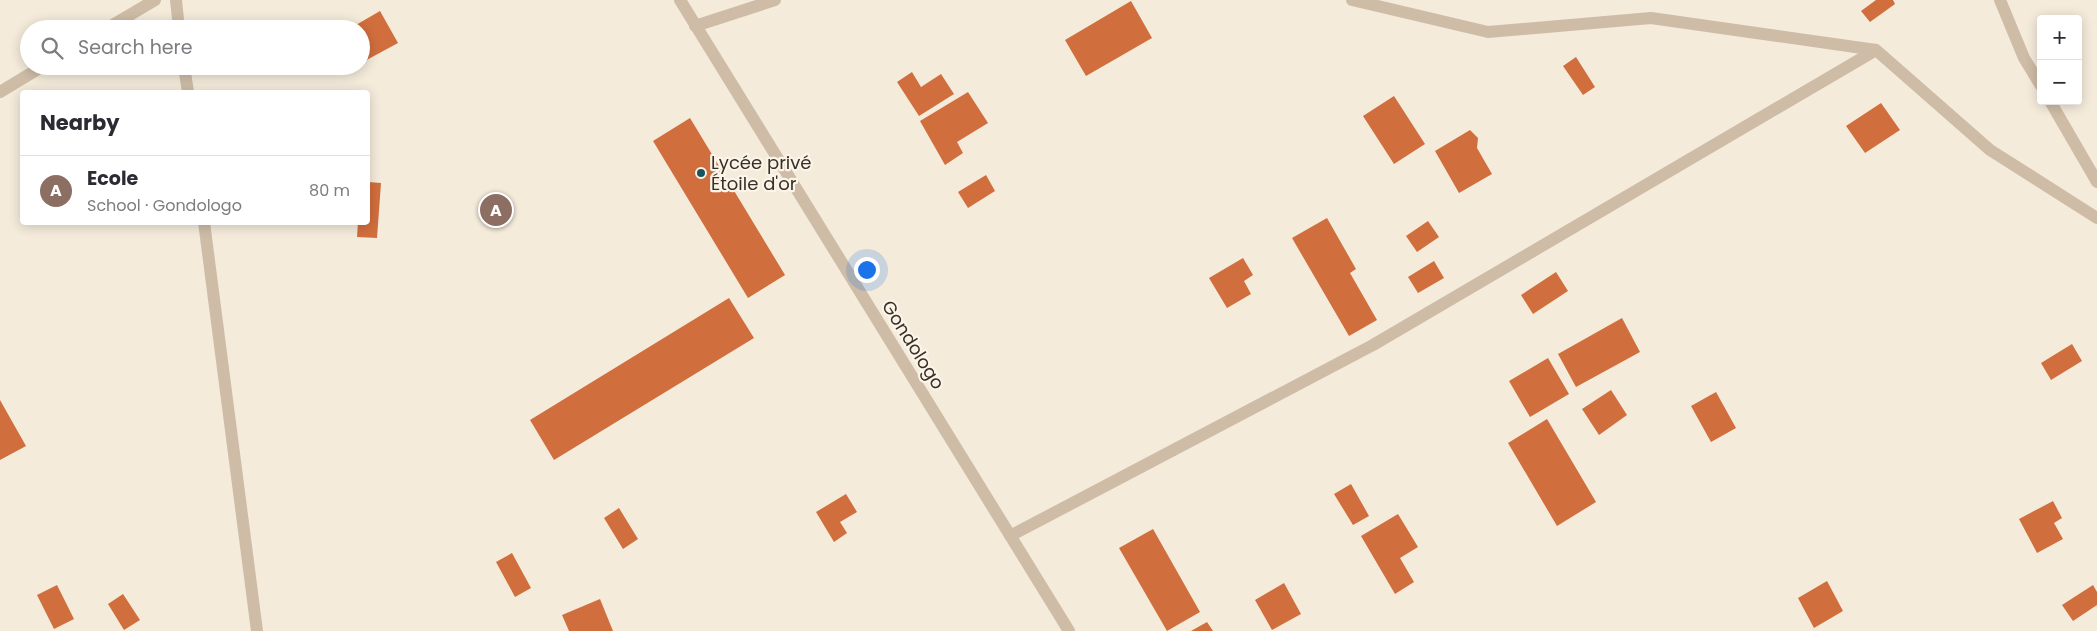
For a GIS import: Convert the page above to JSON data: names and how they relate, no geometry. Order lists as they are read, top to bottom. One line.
{"streets":{"street":["Gondologo"]},"places":["Lycée privé Étoile d'or"],"page":{"map_buttons":["+","−"],"search":"Search here","heading":"Nearby","list":[{"mark":"A","name":"Ecole","note":"School · Gondologo","value":"80 m"}],"pins":"A"}}
